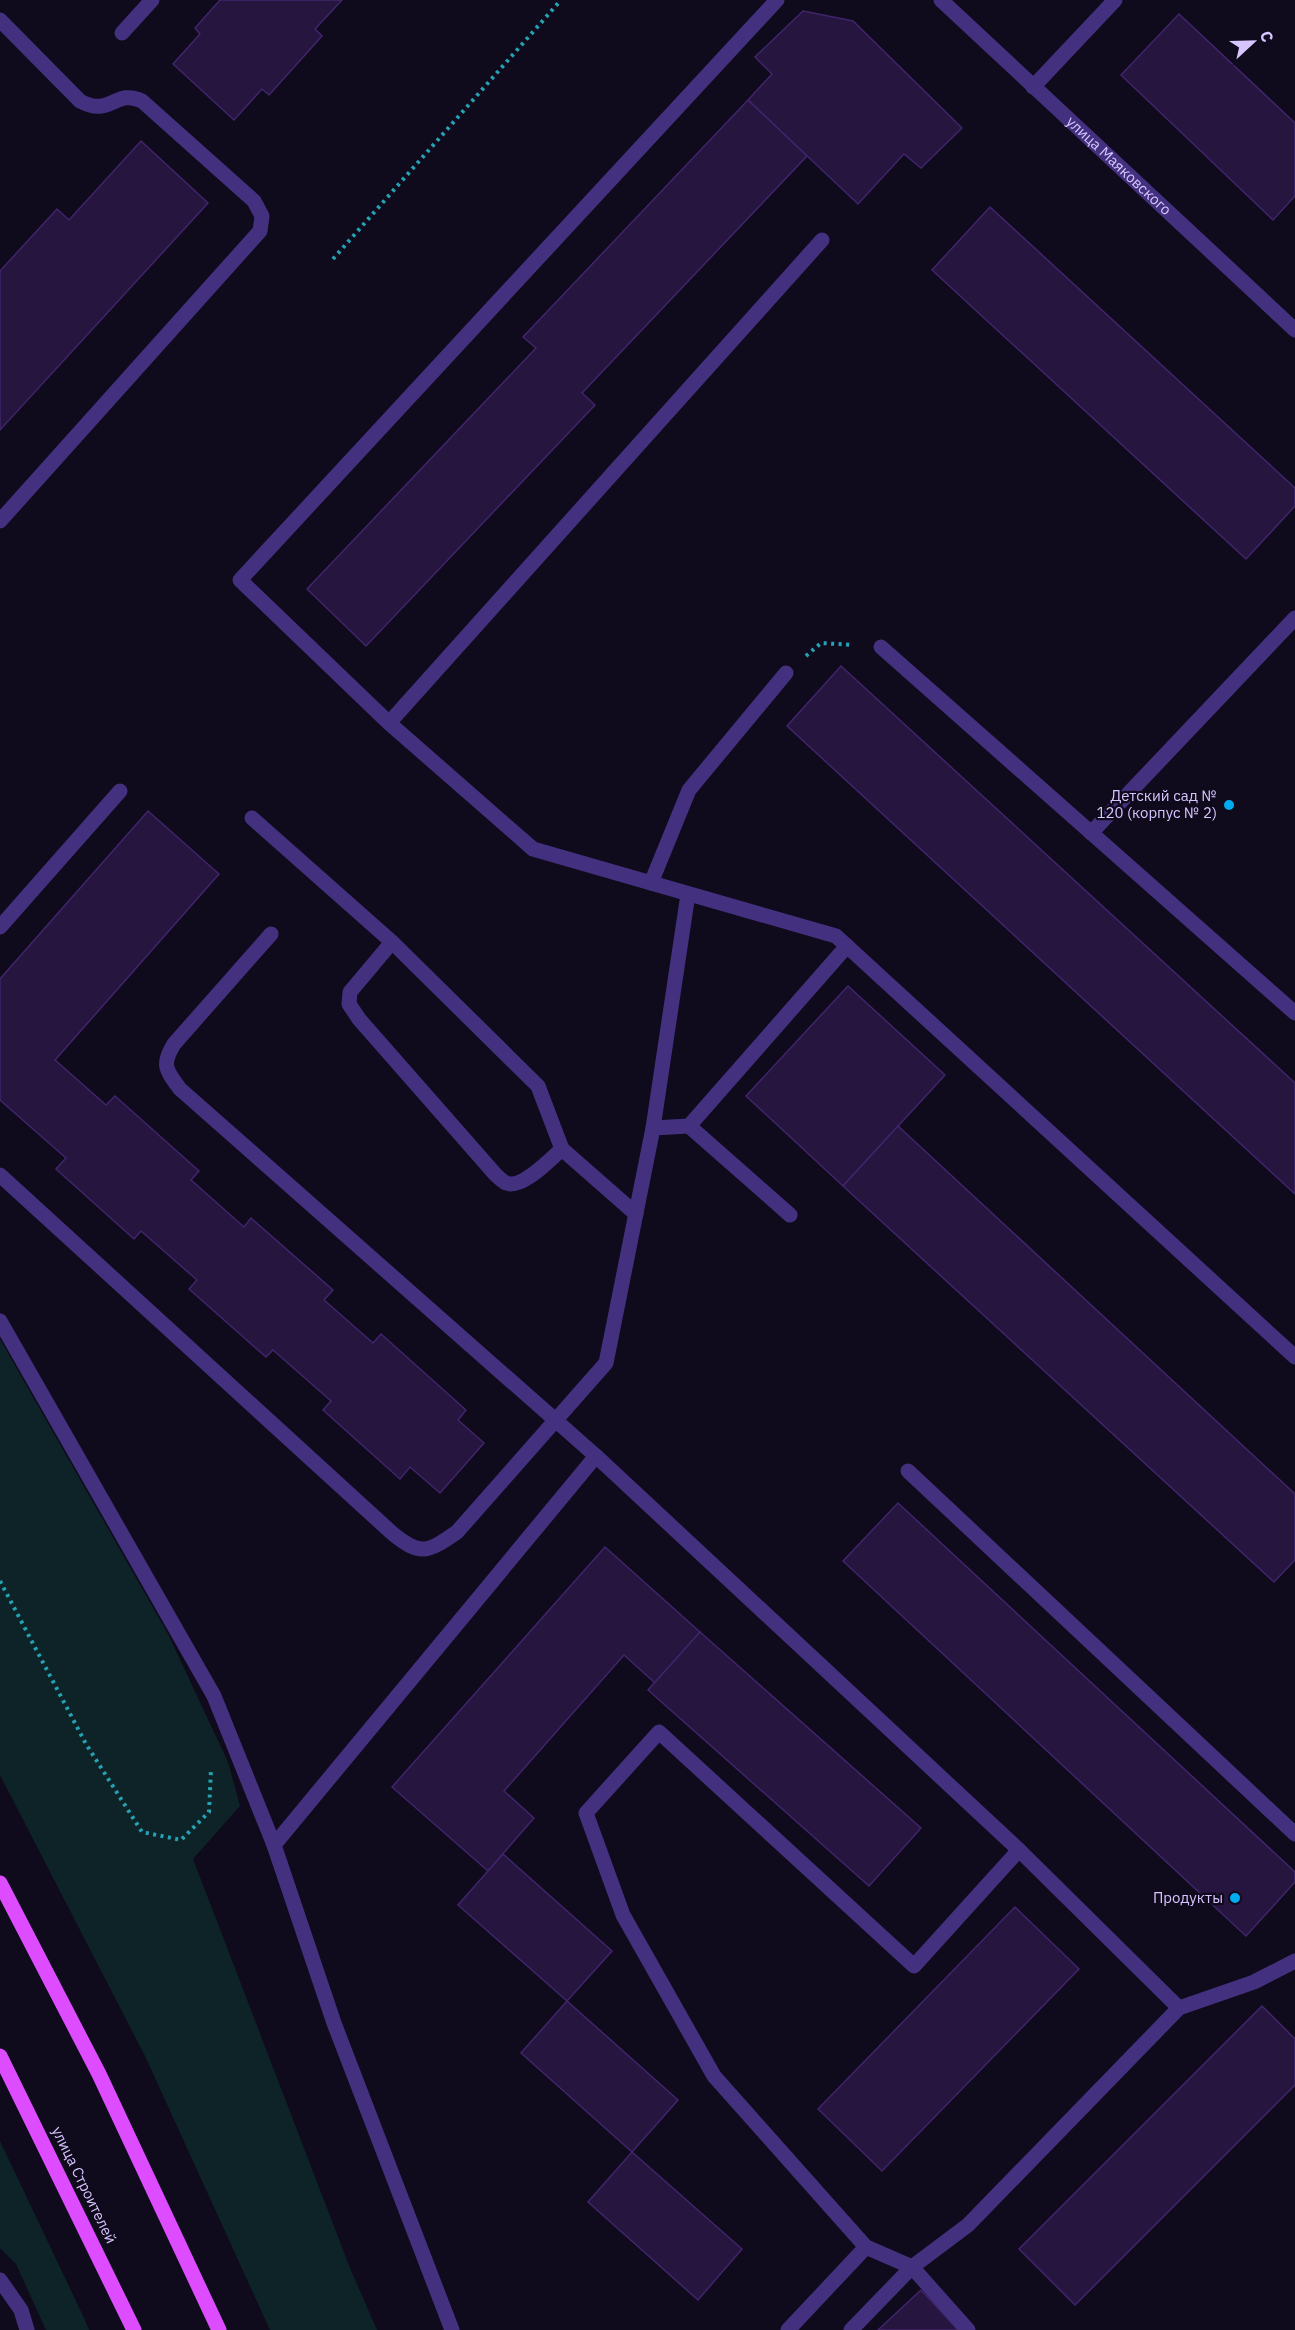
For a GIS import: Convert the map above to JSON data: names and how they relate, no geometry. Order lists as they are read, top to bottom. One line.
{"streets":{"main road":["улица Строителей"],"street":["улица Маяковского"]},"places":["Детский сад № 120 (корпус № 2)","Продукты"],"north":"right"}
